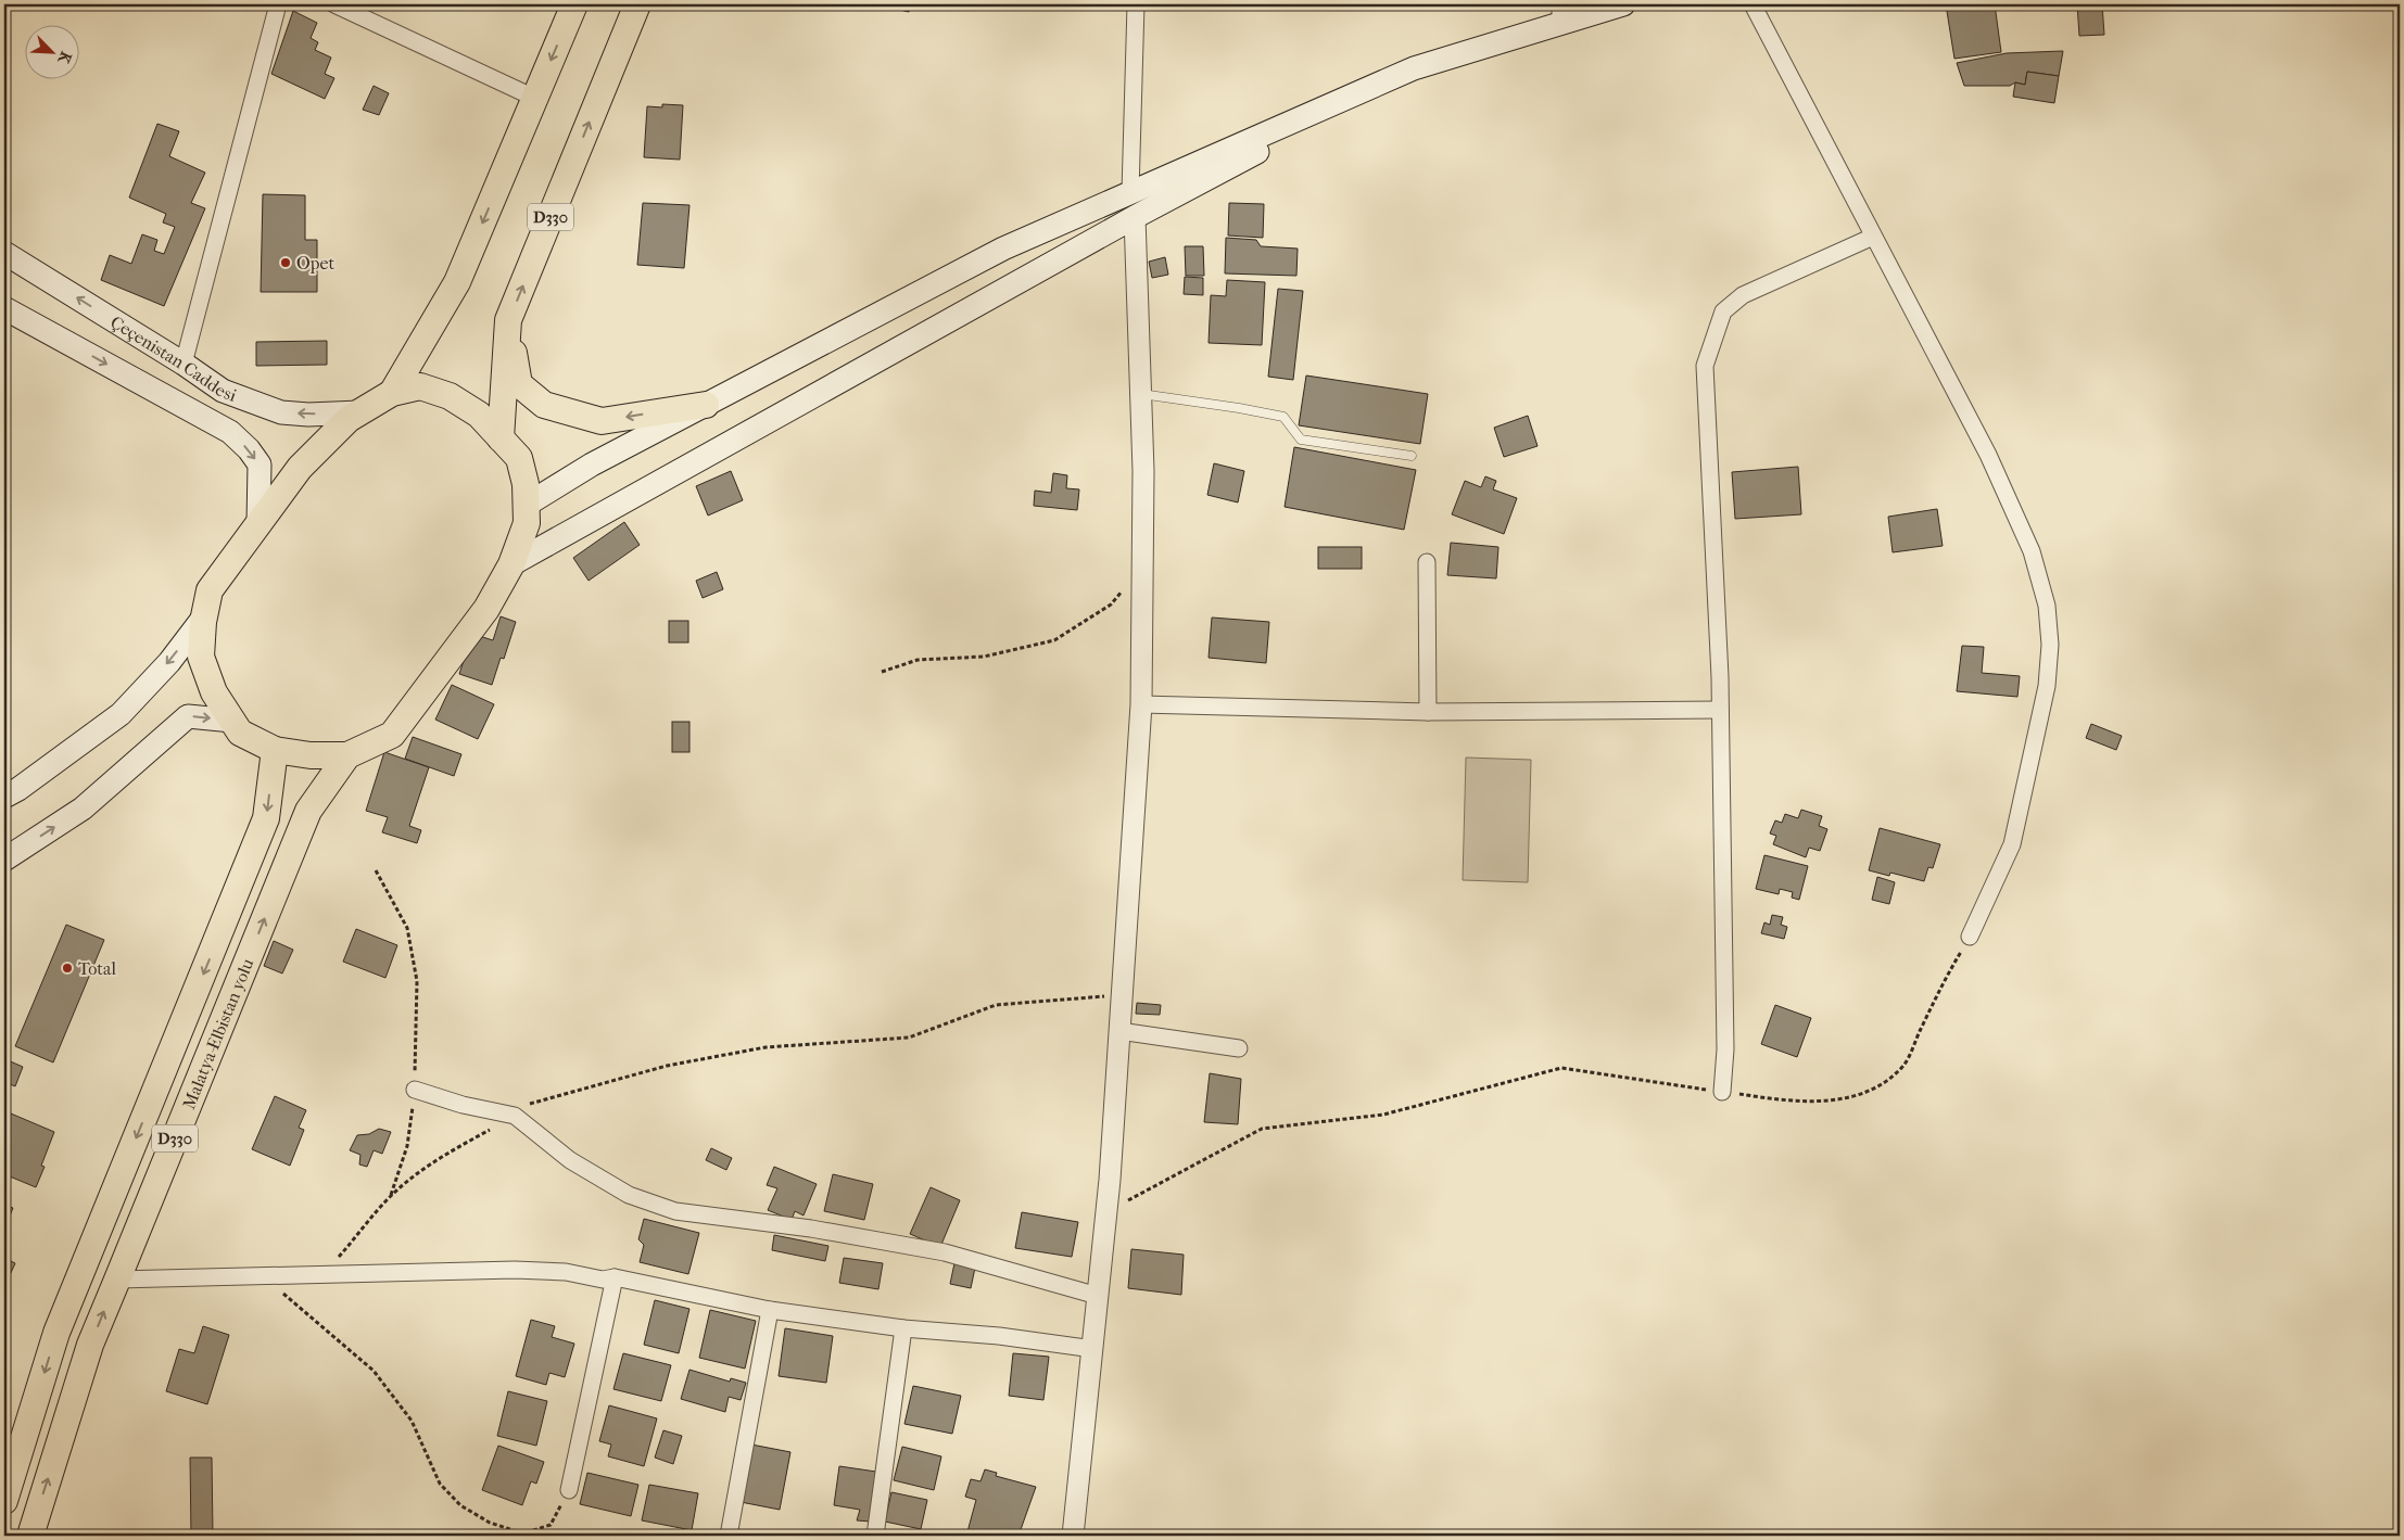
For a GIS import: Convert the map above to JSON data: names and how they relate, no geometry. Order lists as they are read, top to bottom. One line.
{"streets":{"main road":["D330","Çeçenistan Caddesi","Malatya-Elbistan yolu"]},"places":["Opet","Total"],"north":"bottom right"}
